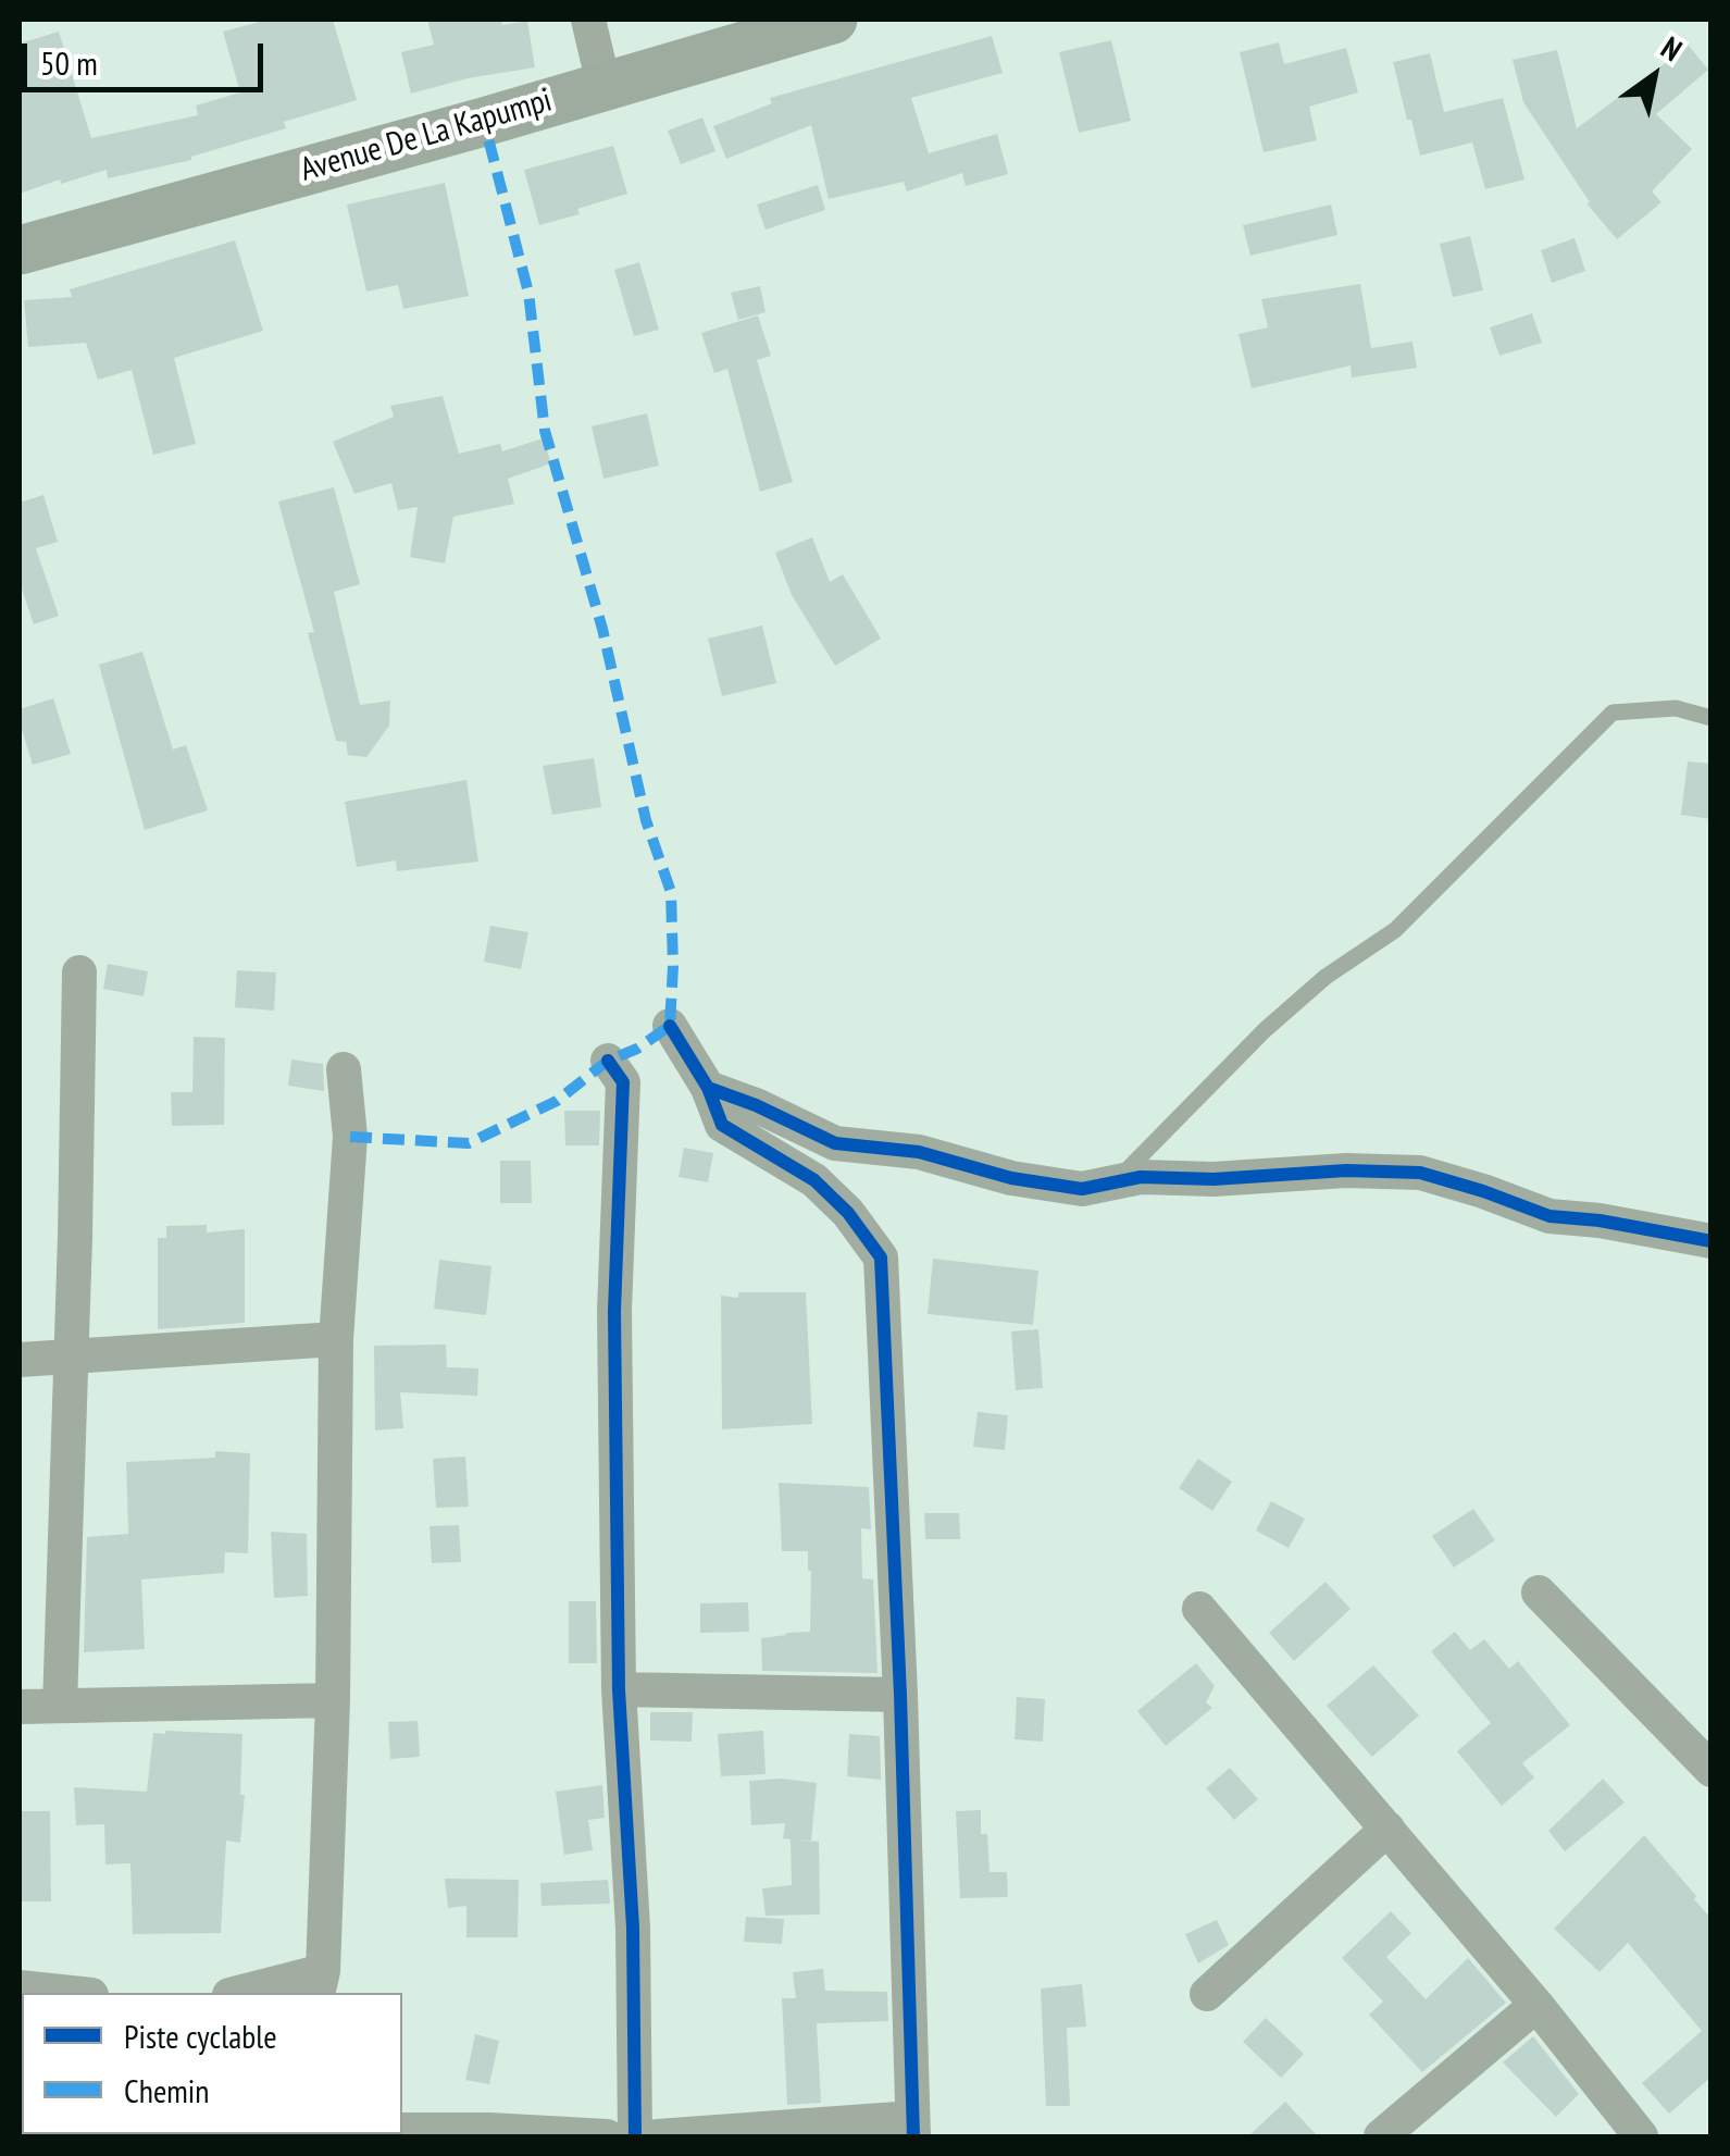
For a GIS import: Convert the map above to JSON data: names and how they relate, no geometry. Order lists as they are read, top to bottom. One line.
{"streets":{"main road":["Avenue De La Kapumpi"]},"legend":["Piste cyclable","Chemin"],"scale_bar":"50 m","north":"top right"}
